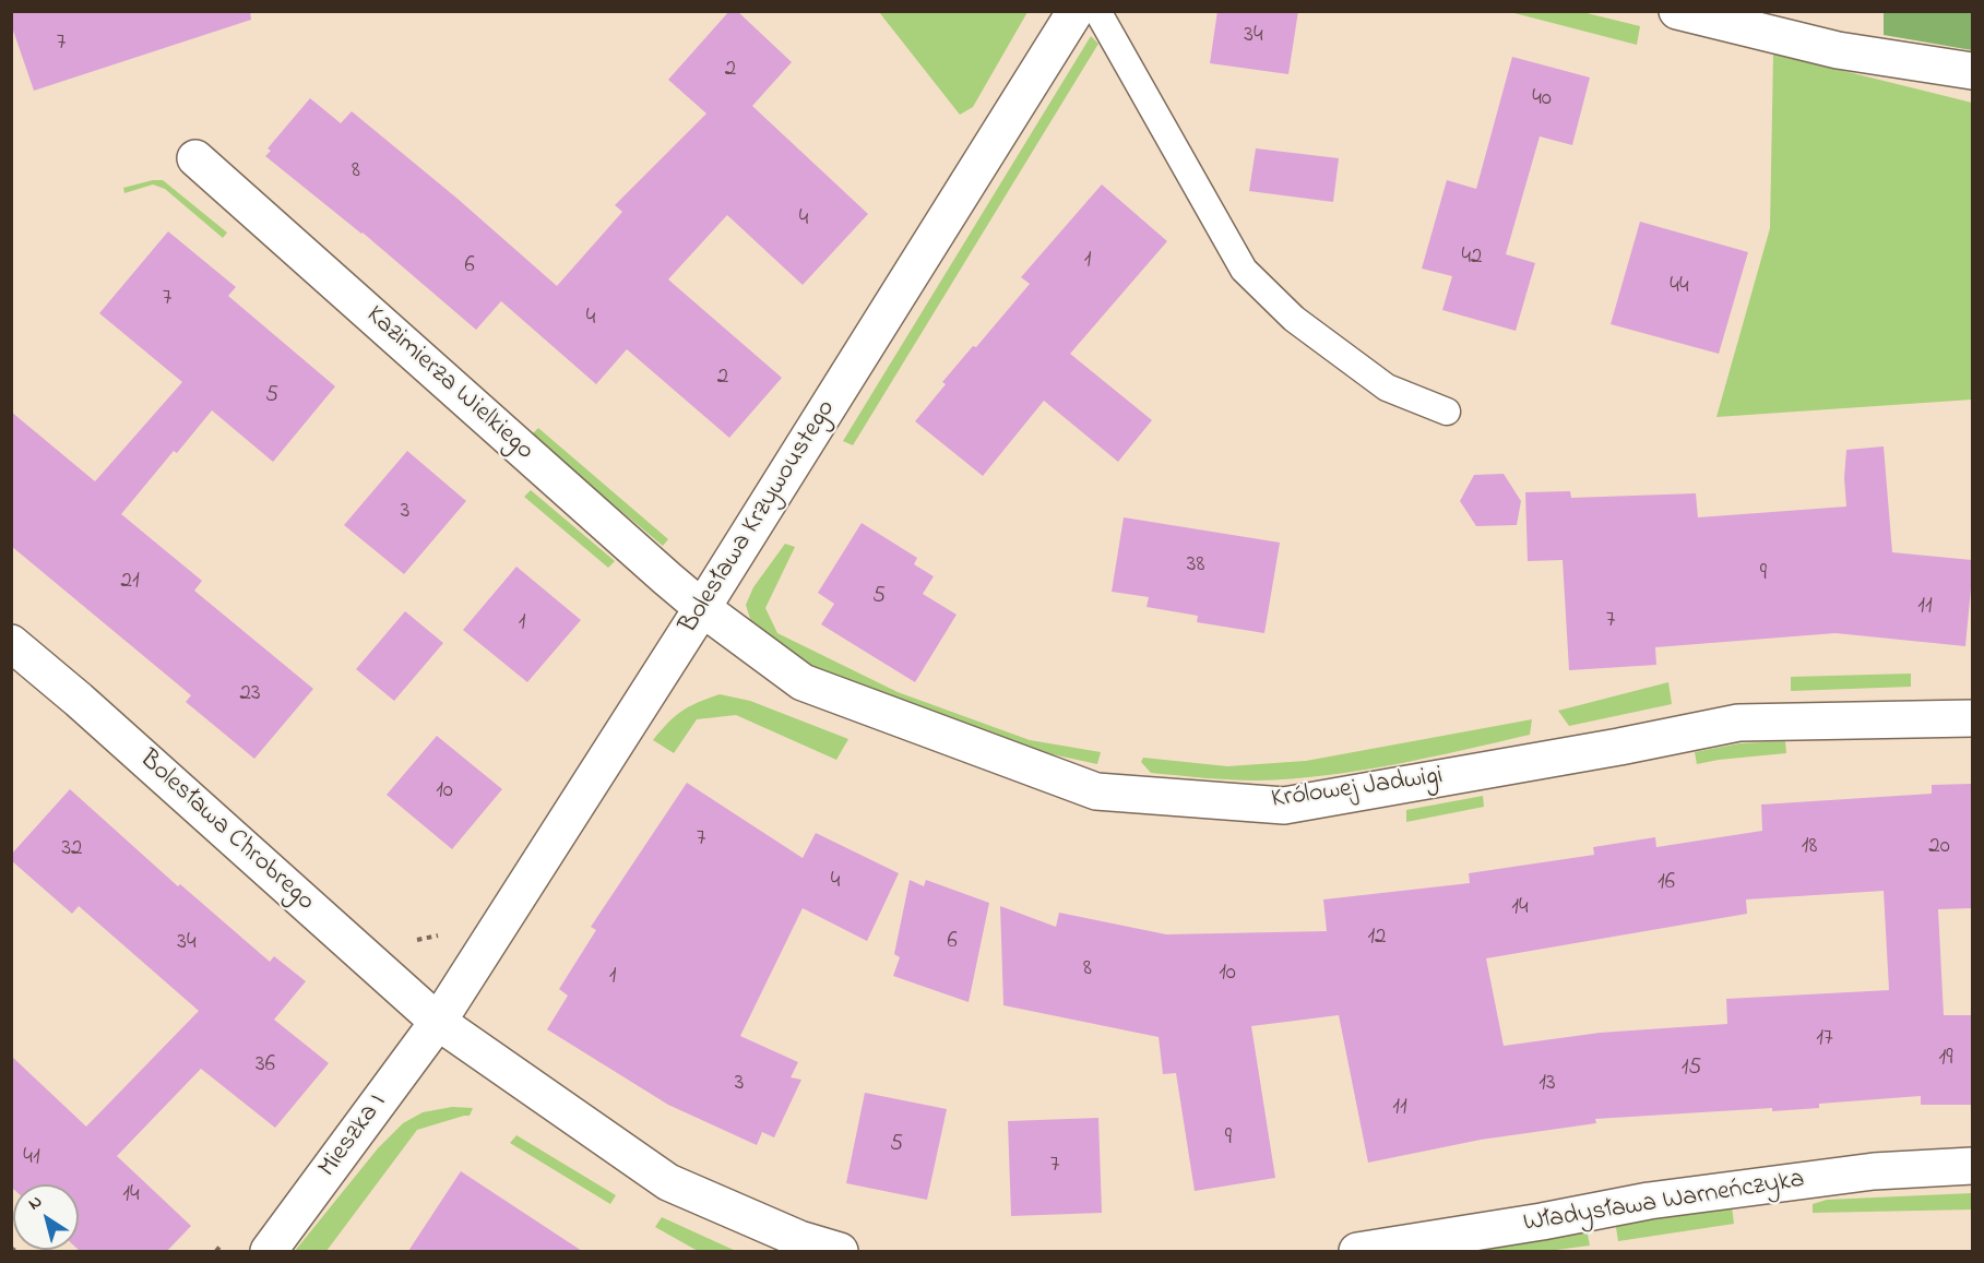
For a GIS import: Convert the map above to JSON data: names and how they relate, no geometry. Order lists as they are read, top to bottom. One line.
{"streets":{"street":["Kazimierza Wielkiego","Bolesława Krzywoustego","Królowej Jadwigi","Bolesława Chrobrego","Mieszka I","Władysława Warneńczyka"]},"crossings":[["Kazimierza Wielkiego","Bolesława Krzywoustego"],["Kazimierza Wielkiego","Królowej Jadwigi"],["Bolesława Krzywoustego","Królowej Jadwigi"],["Bolesława Krzywoustego","Bolesława Chrobrego"],["Bolesława Krzywoustego","Mieszka I"],["Bolesława Chrobrego","Mieszka I"]],"house_numbers":["34","7","2","40","8","4","42","1","6","44","7","4","2","5","3","38","9","21","5","11","7","1","23","10","7","18","20","32","4","16","14","12","6","34","8","10","1","17","19","36","15","3","13","11","9","5","41","7","14"],"north":"top left"}
